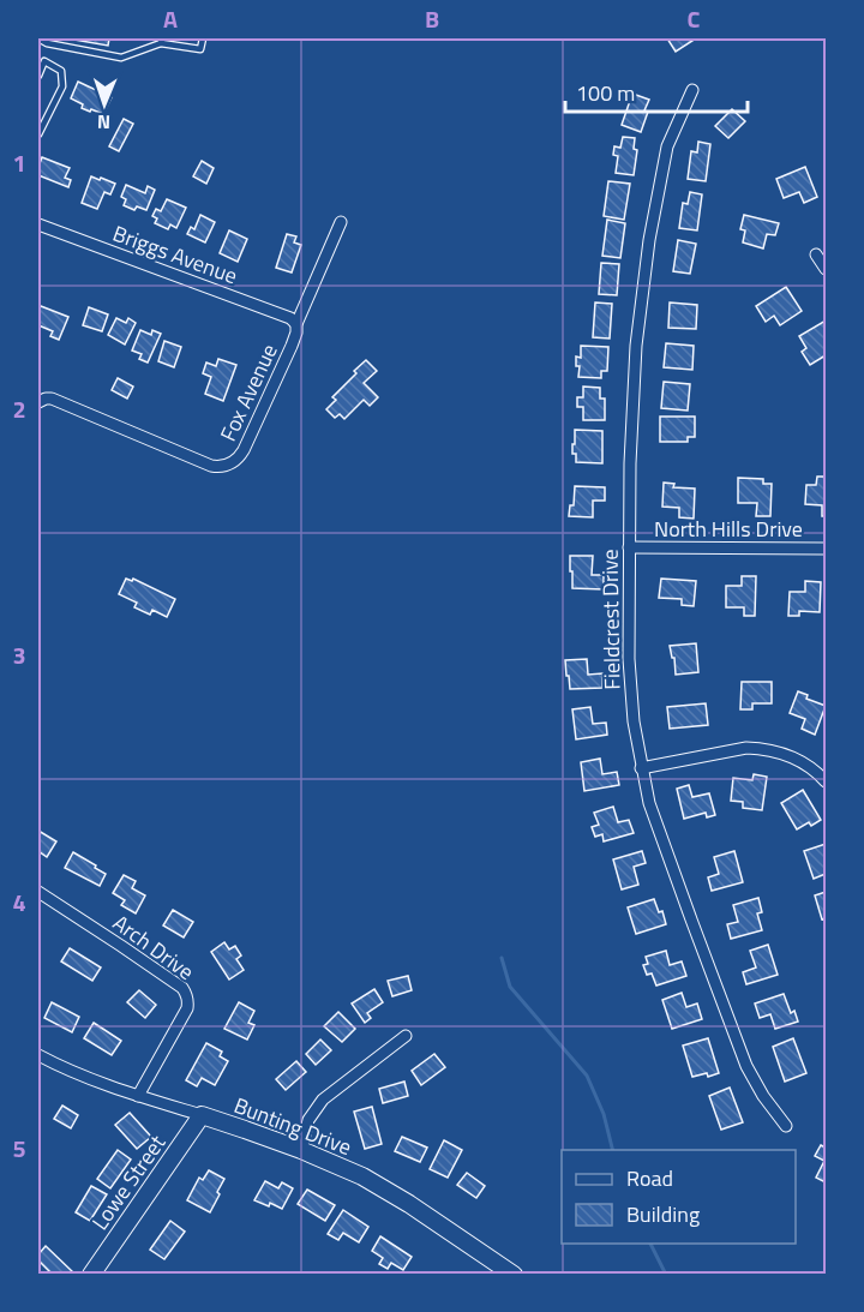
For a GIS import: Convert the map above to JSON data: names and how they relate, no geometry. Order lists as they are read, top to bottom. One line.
{"streets":{"street":["Briggs Avenue","Fox Avenue","North Hills Drive","Fieldcrest Drive","Arch Drive","Bunting Drive","Lowe Street"]},"crossings":[["Briggs Avenue","Fox Avenue"],["North Hills Drive","Fieldcrest Drive"],["Arch Drive","Bunting Drive"],["Bunting Drive","Lowe Street"]],"legend":["Road","Building"],"scale_bar":"100 m","north":"bottom","grid":{"columns":["A","B","C"],"rows":["1","2","3","4","5"]}}
